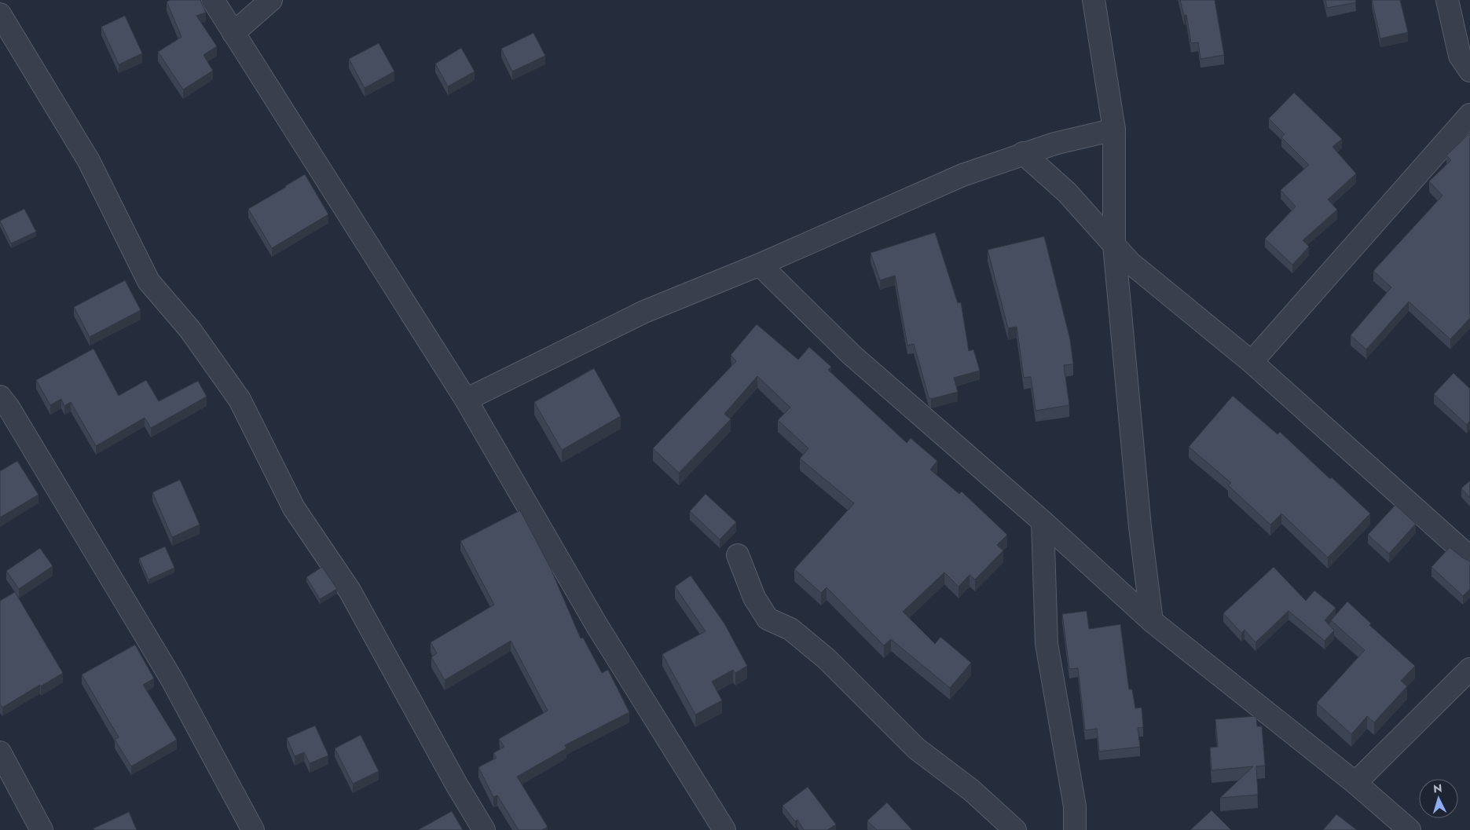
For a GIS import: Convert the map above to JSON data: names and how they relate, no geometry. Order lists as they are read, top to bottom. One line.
{"north":"top"}
